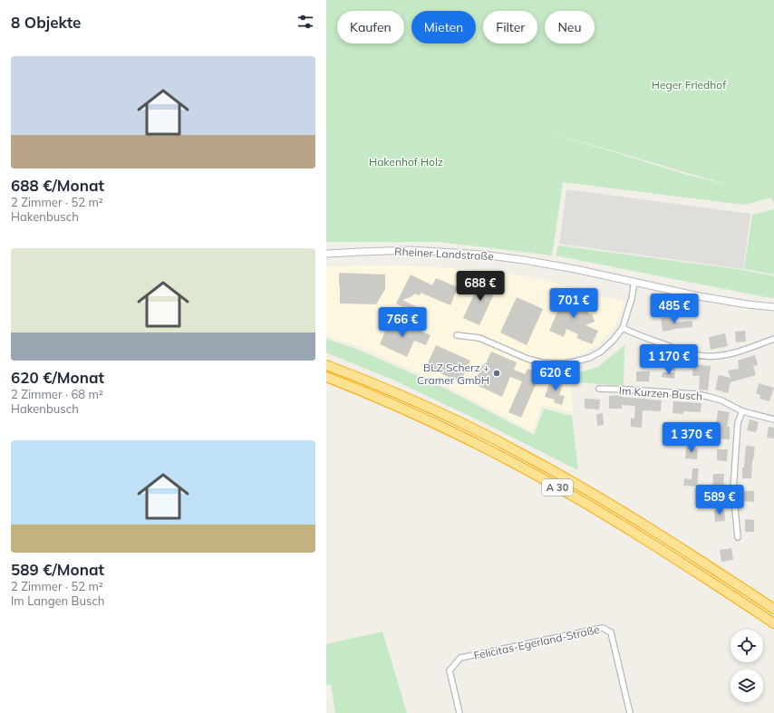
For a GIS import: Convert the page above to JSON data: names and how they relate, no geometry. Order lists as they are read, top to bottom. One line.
{"streets":{"highway":["A 30"],"street":["Rheiner Landstraße","Im Kurzen Busch","Felicitas-Egerland-Straße"]},"parks":["Heger Friedhof","Hakenhof Holz"],"places":["BLZ Scherz + Cramer GmbH"],"page":{"heading":"8 Objekte","chip":["Kaufen","Mieten","Filter","Neu"],"list":[{"name":"688 €/Monat","note":"2 Zimmer · 52 m² · Hakenbusch"},{"name":"620 €/Monat","note":"2 Zimmer · 68 m² · Hakenbusch"},{"name":"589 €/Monat","note":"2 Zimmer · 52 m² · Im Langen Busch"}],"price":["688 €","701 €","485 €","766 €","1 170 €","620 €","1 370 €","589 €"]}}
